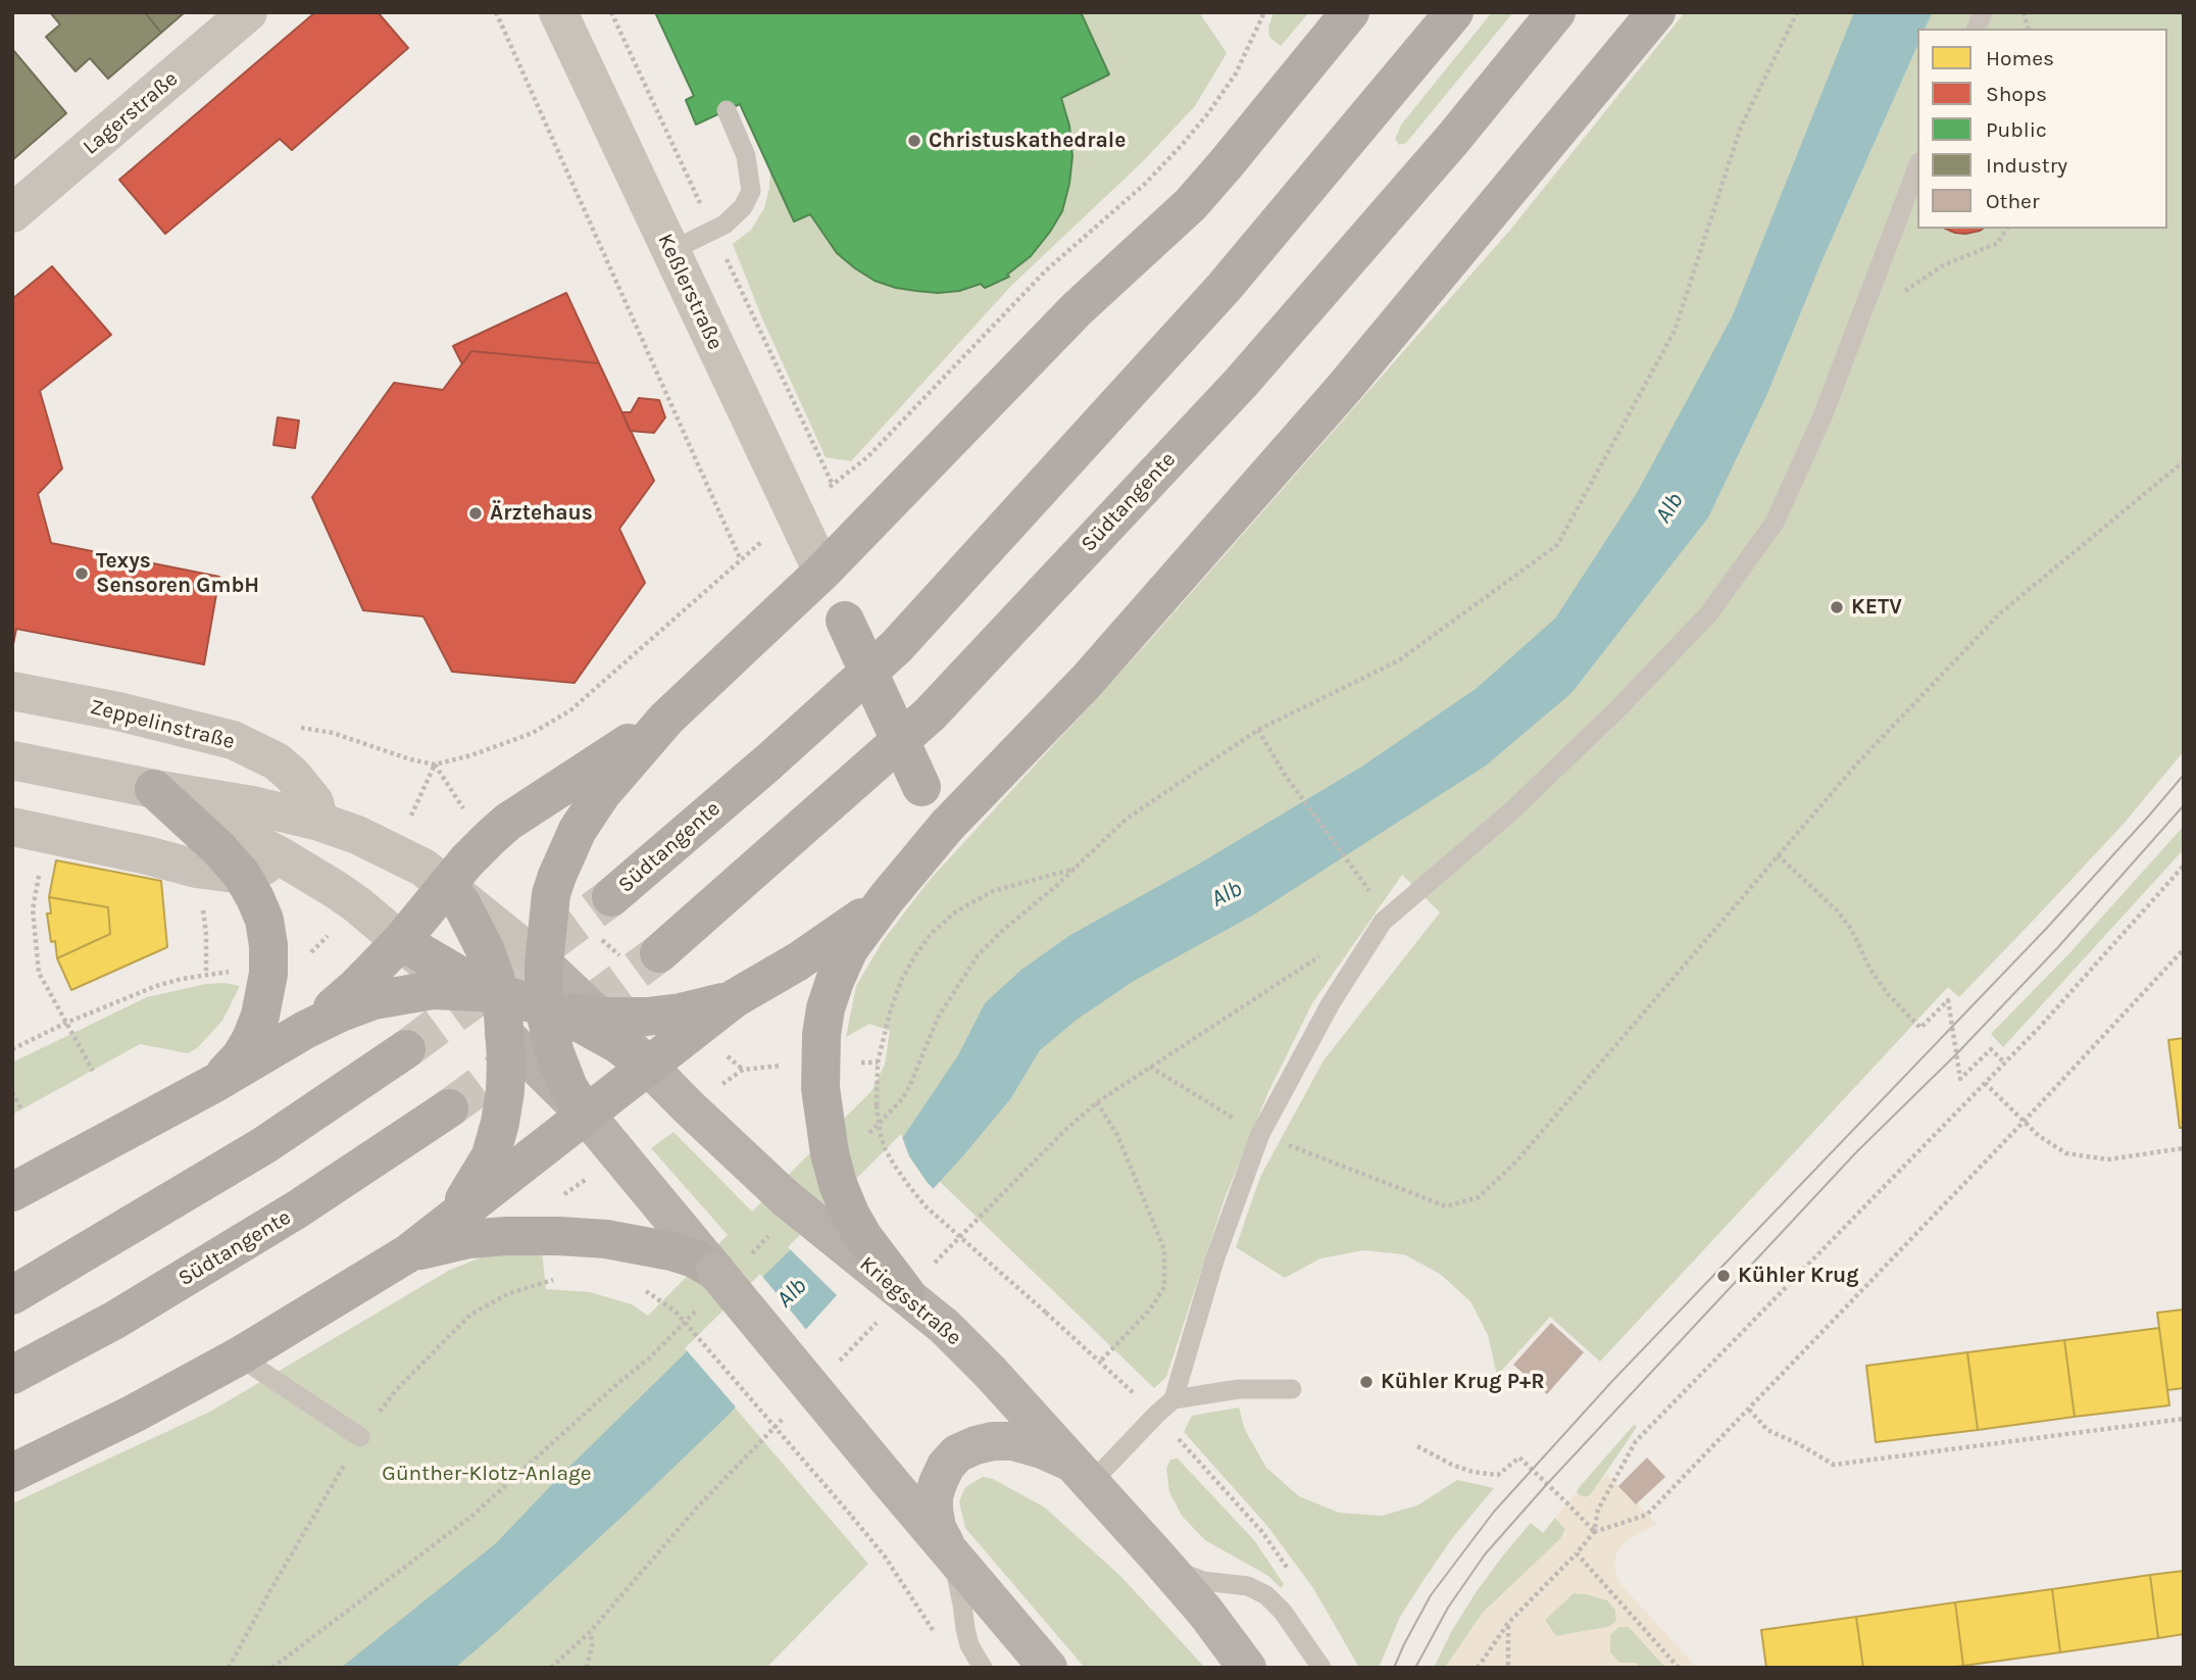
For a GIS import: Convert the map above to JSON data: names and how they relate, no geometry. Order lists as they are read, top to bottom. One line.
{"streets":{"highway":["Südtangente"],"main road":["Kriegsstraße"],"street":["Lagerstraße","Keßlerstraße","Zeppelinstraße"]},"water":["Alb"],"parks":["Günther-Klotz-Anlage"],"places":["Christuskathedrale","Ärztehaus","Texys Sensoren GmbH","KETV","Kühler Krug","Kühler Krug P+R"],"legend":["Homes","Shops","Public","Industry","Other"]}
